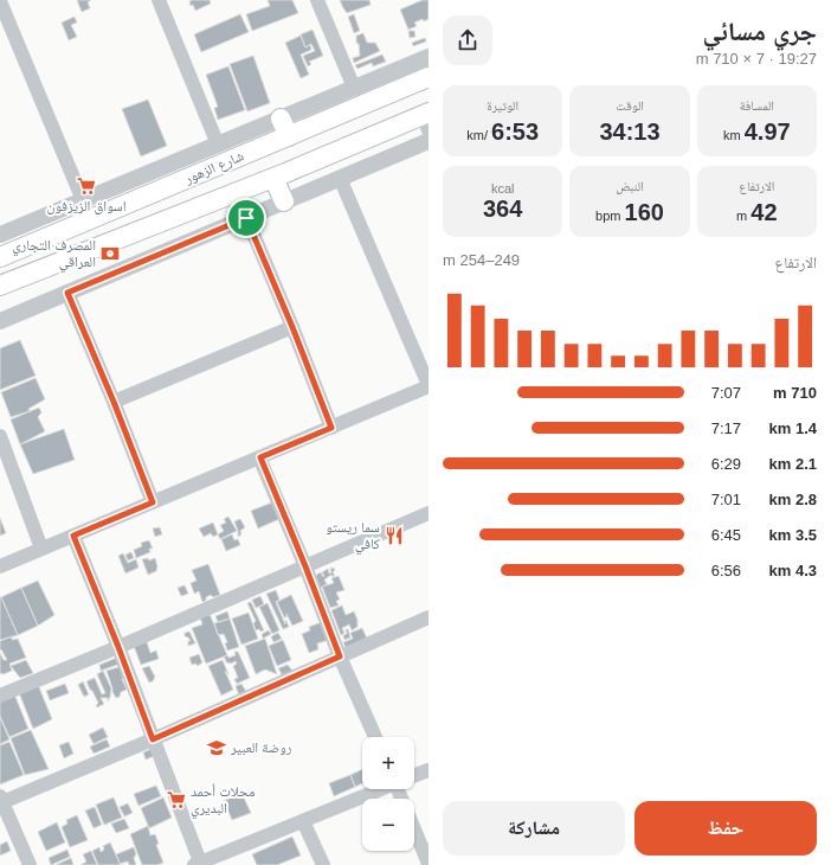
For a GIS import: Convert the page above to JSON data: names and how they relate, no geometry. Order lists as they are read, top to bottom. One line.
{"streets":{"main road":["شارع الزهور"]},"places":{"supermarket":["اسواق الزيزفون","محلات أحمد البديري"],"bank":["المصرف التجاري العراقي"],"restaurant":["سما ريستو كافي"],"school or university":["روضة العبير"]},"page":{"heading":["جري مسائي","19:27 · 7 × 710 m"],"stats":[["المسافة","4.97 km"],["الوقت","34:13"],["الوتيرة","6:53 /km"],["الارتفاع","42 m"],["النبض","160 bpm"],["kcal","364"]],"chart":["الارتفاع","249–254 m"],"list":[{"name":"710 m","note":"7:07"},{"name":"1.4 km","note":"7:17"},{"name":"2.1 km","note":"6:29"},{"name":"2.8 km","note":"7:01"},{"name":"3.5 km","note":"6:45"},{"name":"4.3 km","note":"6:56"}],"map_buttons":["+","−"],"buttons":["حفظ","مشاركة"]}}
